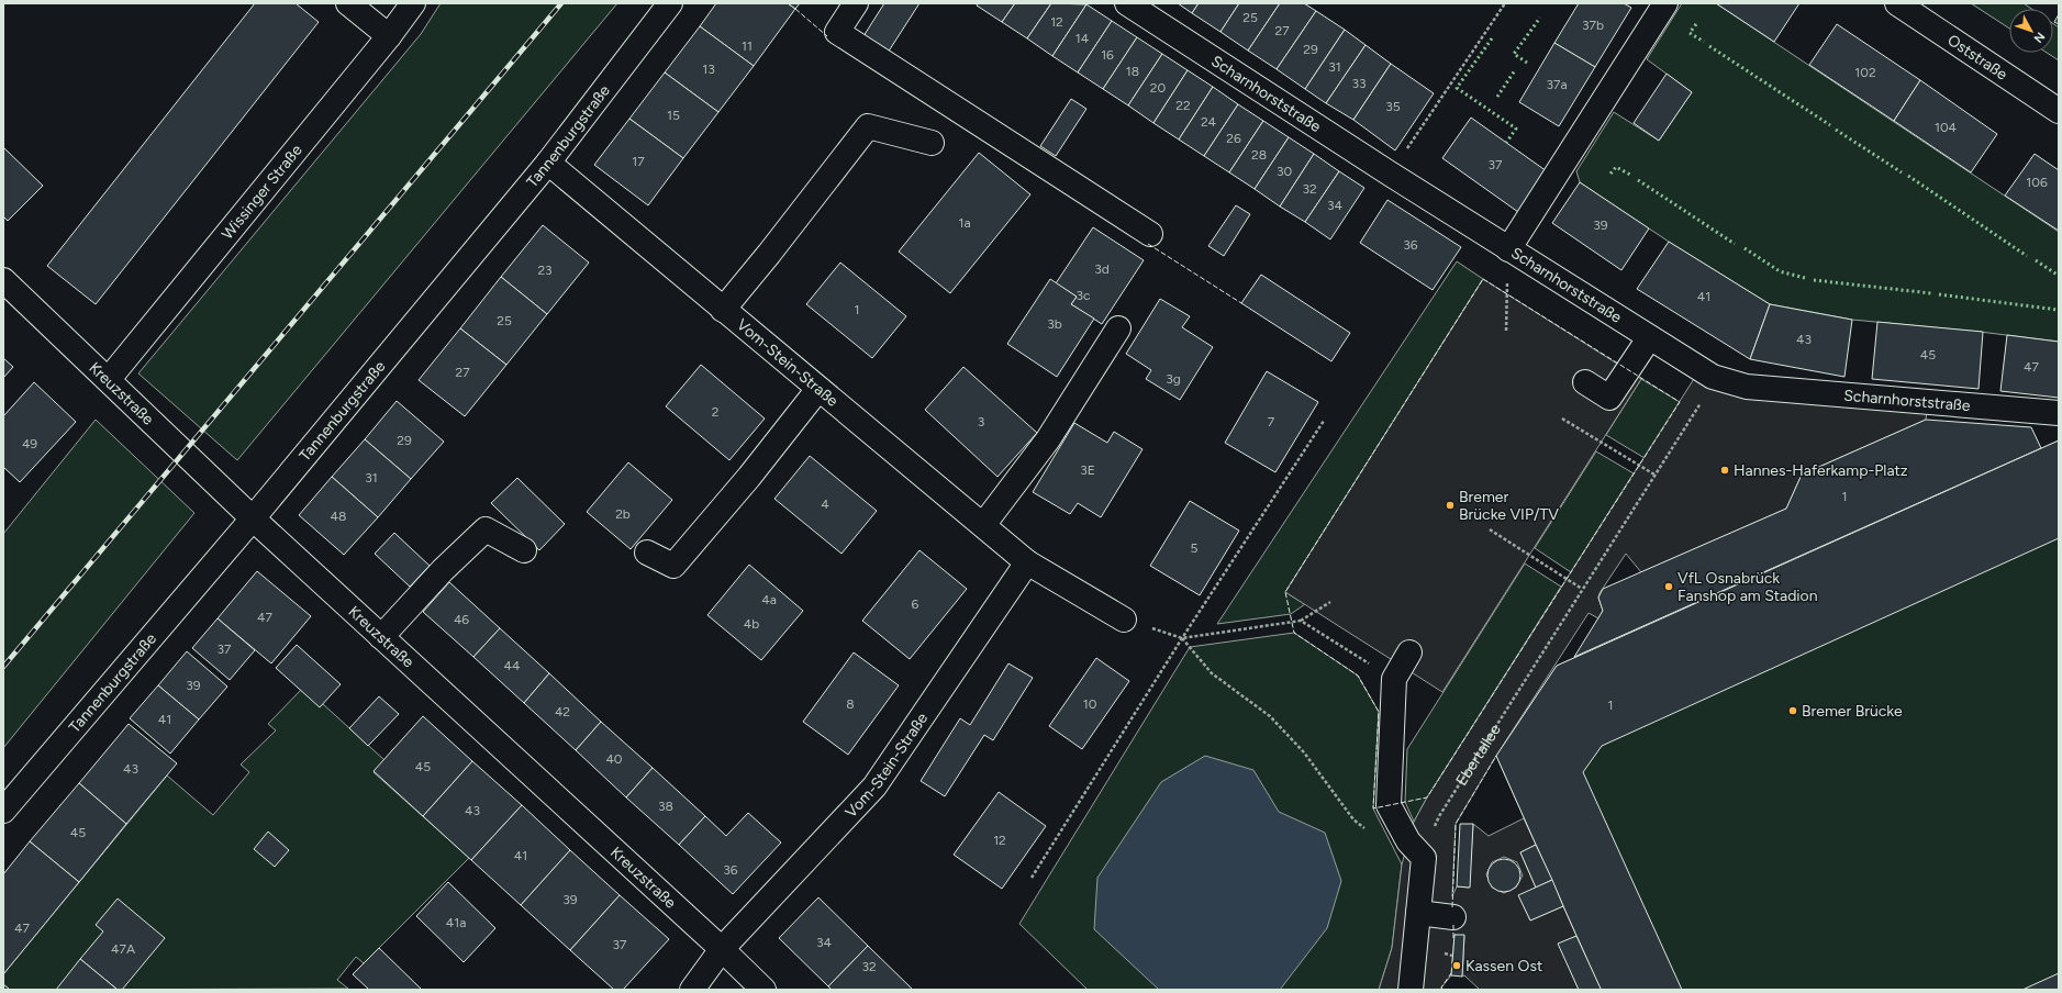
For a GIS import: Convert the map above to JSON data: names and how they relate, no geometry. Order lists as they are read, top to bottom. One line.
{"streets":{"street":["Oststraße","Scharnhorststraße","Tannenburgstraße","Wissinger Straße","Vom-Stein-Straße","Kreuzstraße"],"path":["Ebertallee"]},"crossings":[["Tannenburgstraße","Vom-Stein-Straße"],["Tannenburgstraße","Kreuzstraße"],["Wissinger Straße","Kreuzstraße"],["Vom-Stein-Straße","Kreuzstraße"]],"places":["Hannes-Haferkamp-Platz","Bremer Brücke VIP/TV","VfL Osnabrück Fanshop am Stadion","Bremer Brücke","Kassen Ost"],"house_numbers":["25","12","37b","27","14","11","29","16","31","13","18","102","33","37a","20","22","35","15","24","104","26","28","17","37","30","106","32","34","1a","39","36","3d","23","3c","41","1","25","3b","43","45","47","27","3g","2","3","7","29","49","3E","31","1","4","2b","48","5","4a","6","47","46","4b","37","44","39","8","10","1","42","41","40","45","43","38","43","45","12","41","36","39","41a","47","34","37","47A","32"],"north":"bottom right"}
